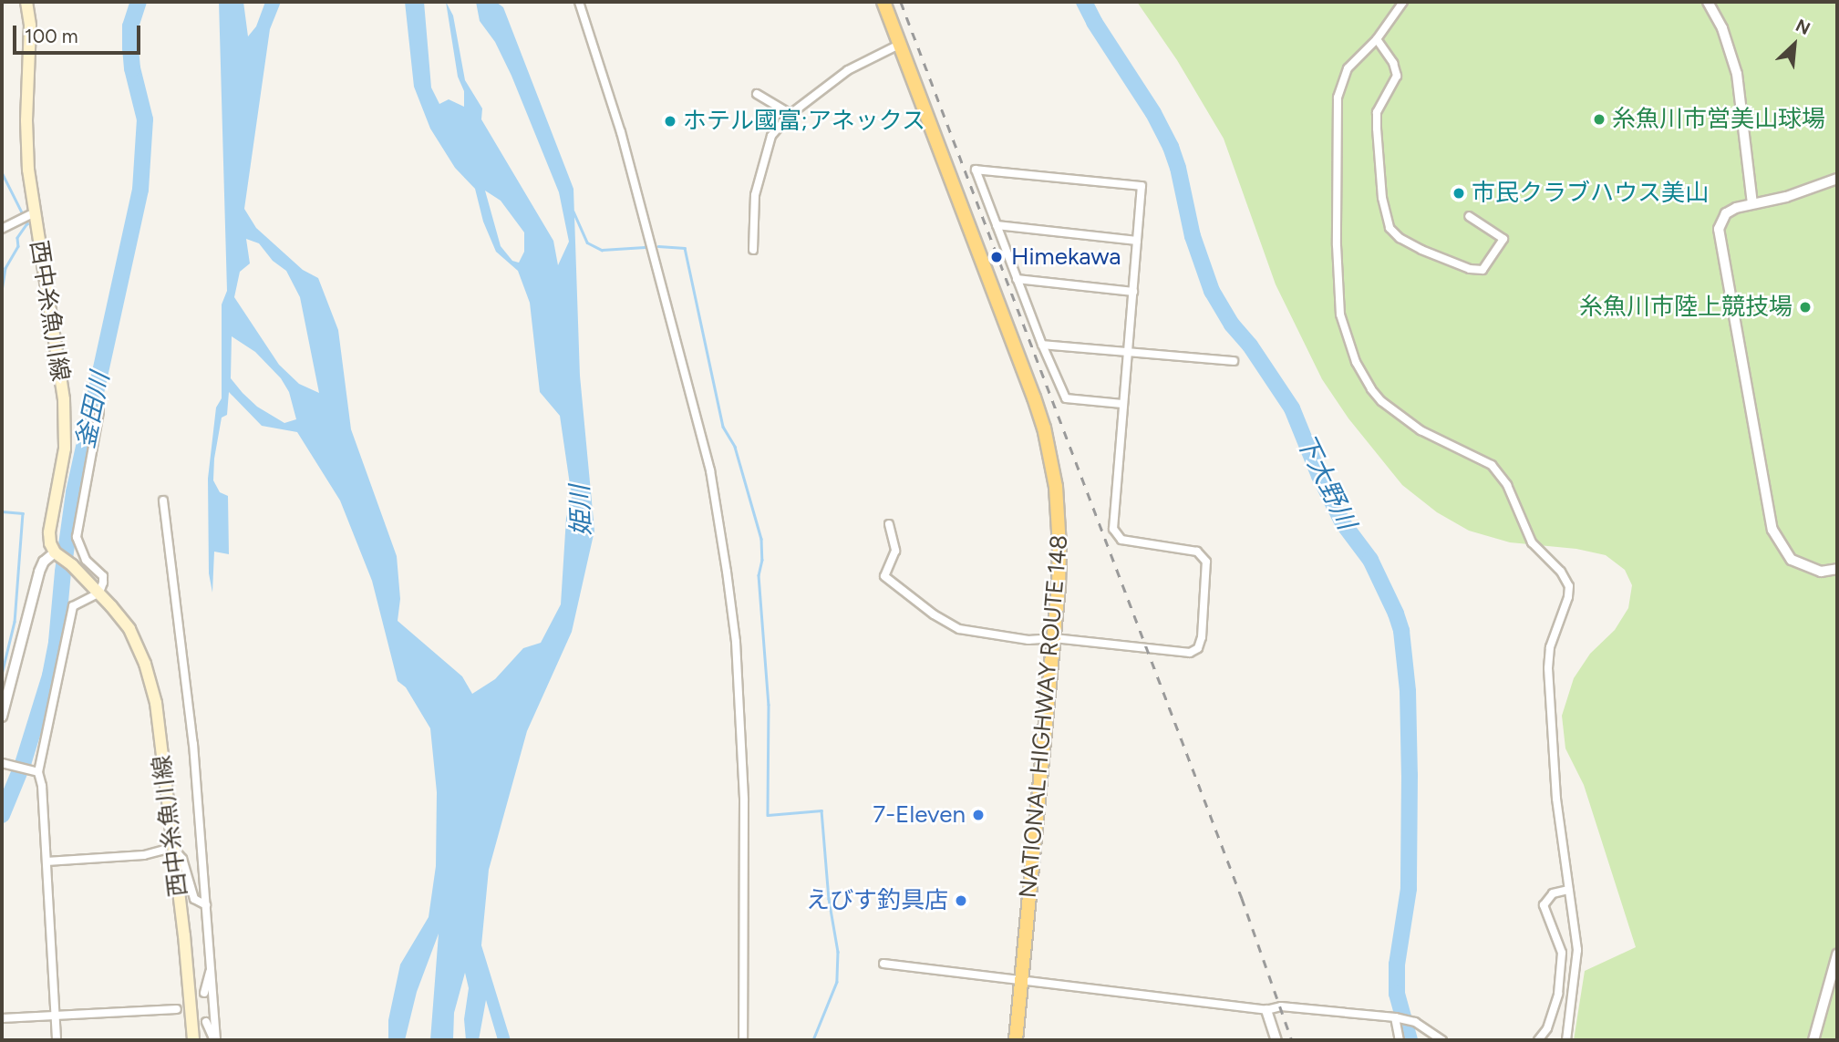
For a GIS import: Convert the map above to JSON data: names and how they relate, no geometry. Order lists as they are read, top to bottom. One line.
{"streets":{"highway":["NATIONAL HIGHWAY ROUTE 148"],"main road":["西中糸魚川線"]},"water":["釜田川","下大野川","姫川"],"places":["糸魚川市営美山球場","ホテル國富;アネックス","市民クラブハウス美山","Himekawa","糸魚川市陸上競技場","7-Eleven","えびす釣具店"],"scale_bar":"100 m","north":"top right"}
